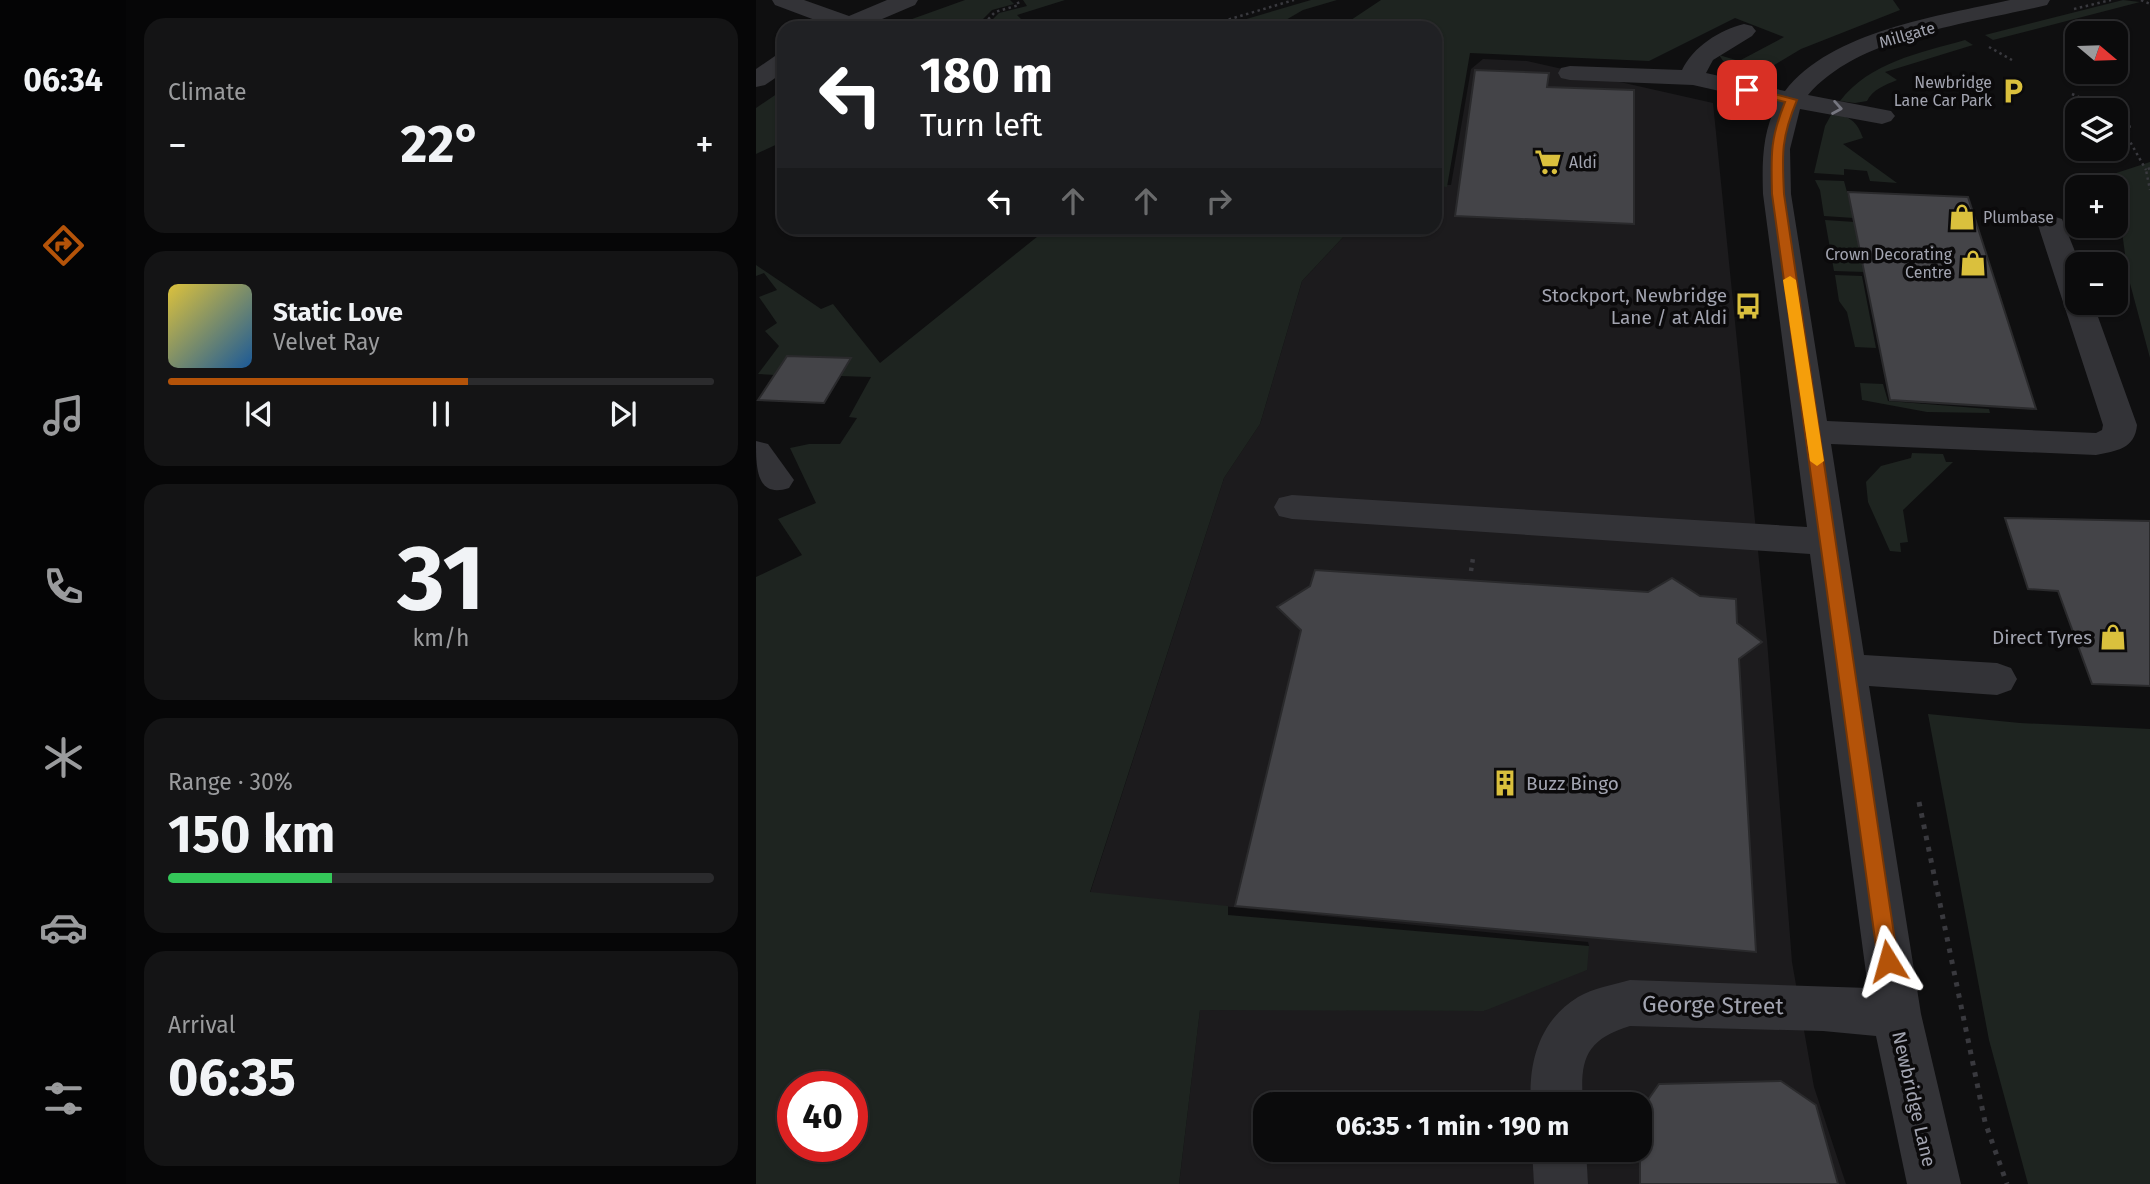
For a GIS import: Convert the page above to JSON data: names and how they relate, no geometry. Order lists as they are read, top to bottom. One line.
{"streets":{"street":["Millgate","George Street","Newbridge Lane"]},"crossings":[["Millgate","Newbridge Lane"],["George Street","Newbridge Lane"]],"places":{"parking":["Newbridge Lane Car Park"],"supermarket":["Aldi"],"shop":["Plumbase","Crown Decorating Centre","Direct Tyres"],"bus stop":["Stockport, Newbridge Lane / at Aldi"],"building":["Buzz Bingo"]},"north":"right","page":{"tabs":"06:34","tile":["Climate",["31","km/h"],["Range · 30%","150 km"],["Arrival","06:35"]],"map_buttons":["+","−"],"turn":["180 m","Turn left"],"heat":["−","22°","+"],"song":["Static Love","Velvet Ray"],"limit":"40","trip":"06:35 · 1 min · 190 m"}}
